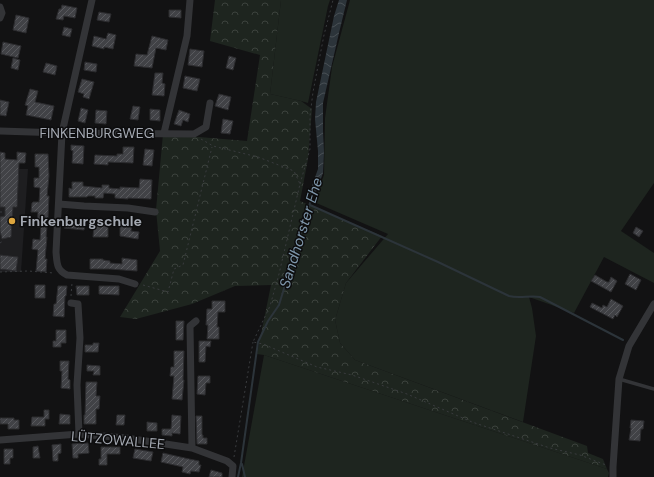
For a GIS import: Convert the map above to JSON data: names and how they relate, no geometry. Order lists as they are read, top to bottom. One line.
{"streets":{"street":["FINKENBURGWEG","LÜTZOWALLEE"]},"water":["Sandhorster Ehe"],"places":["Finkenburgschule"]}
